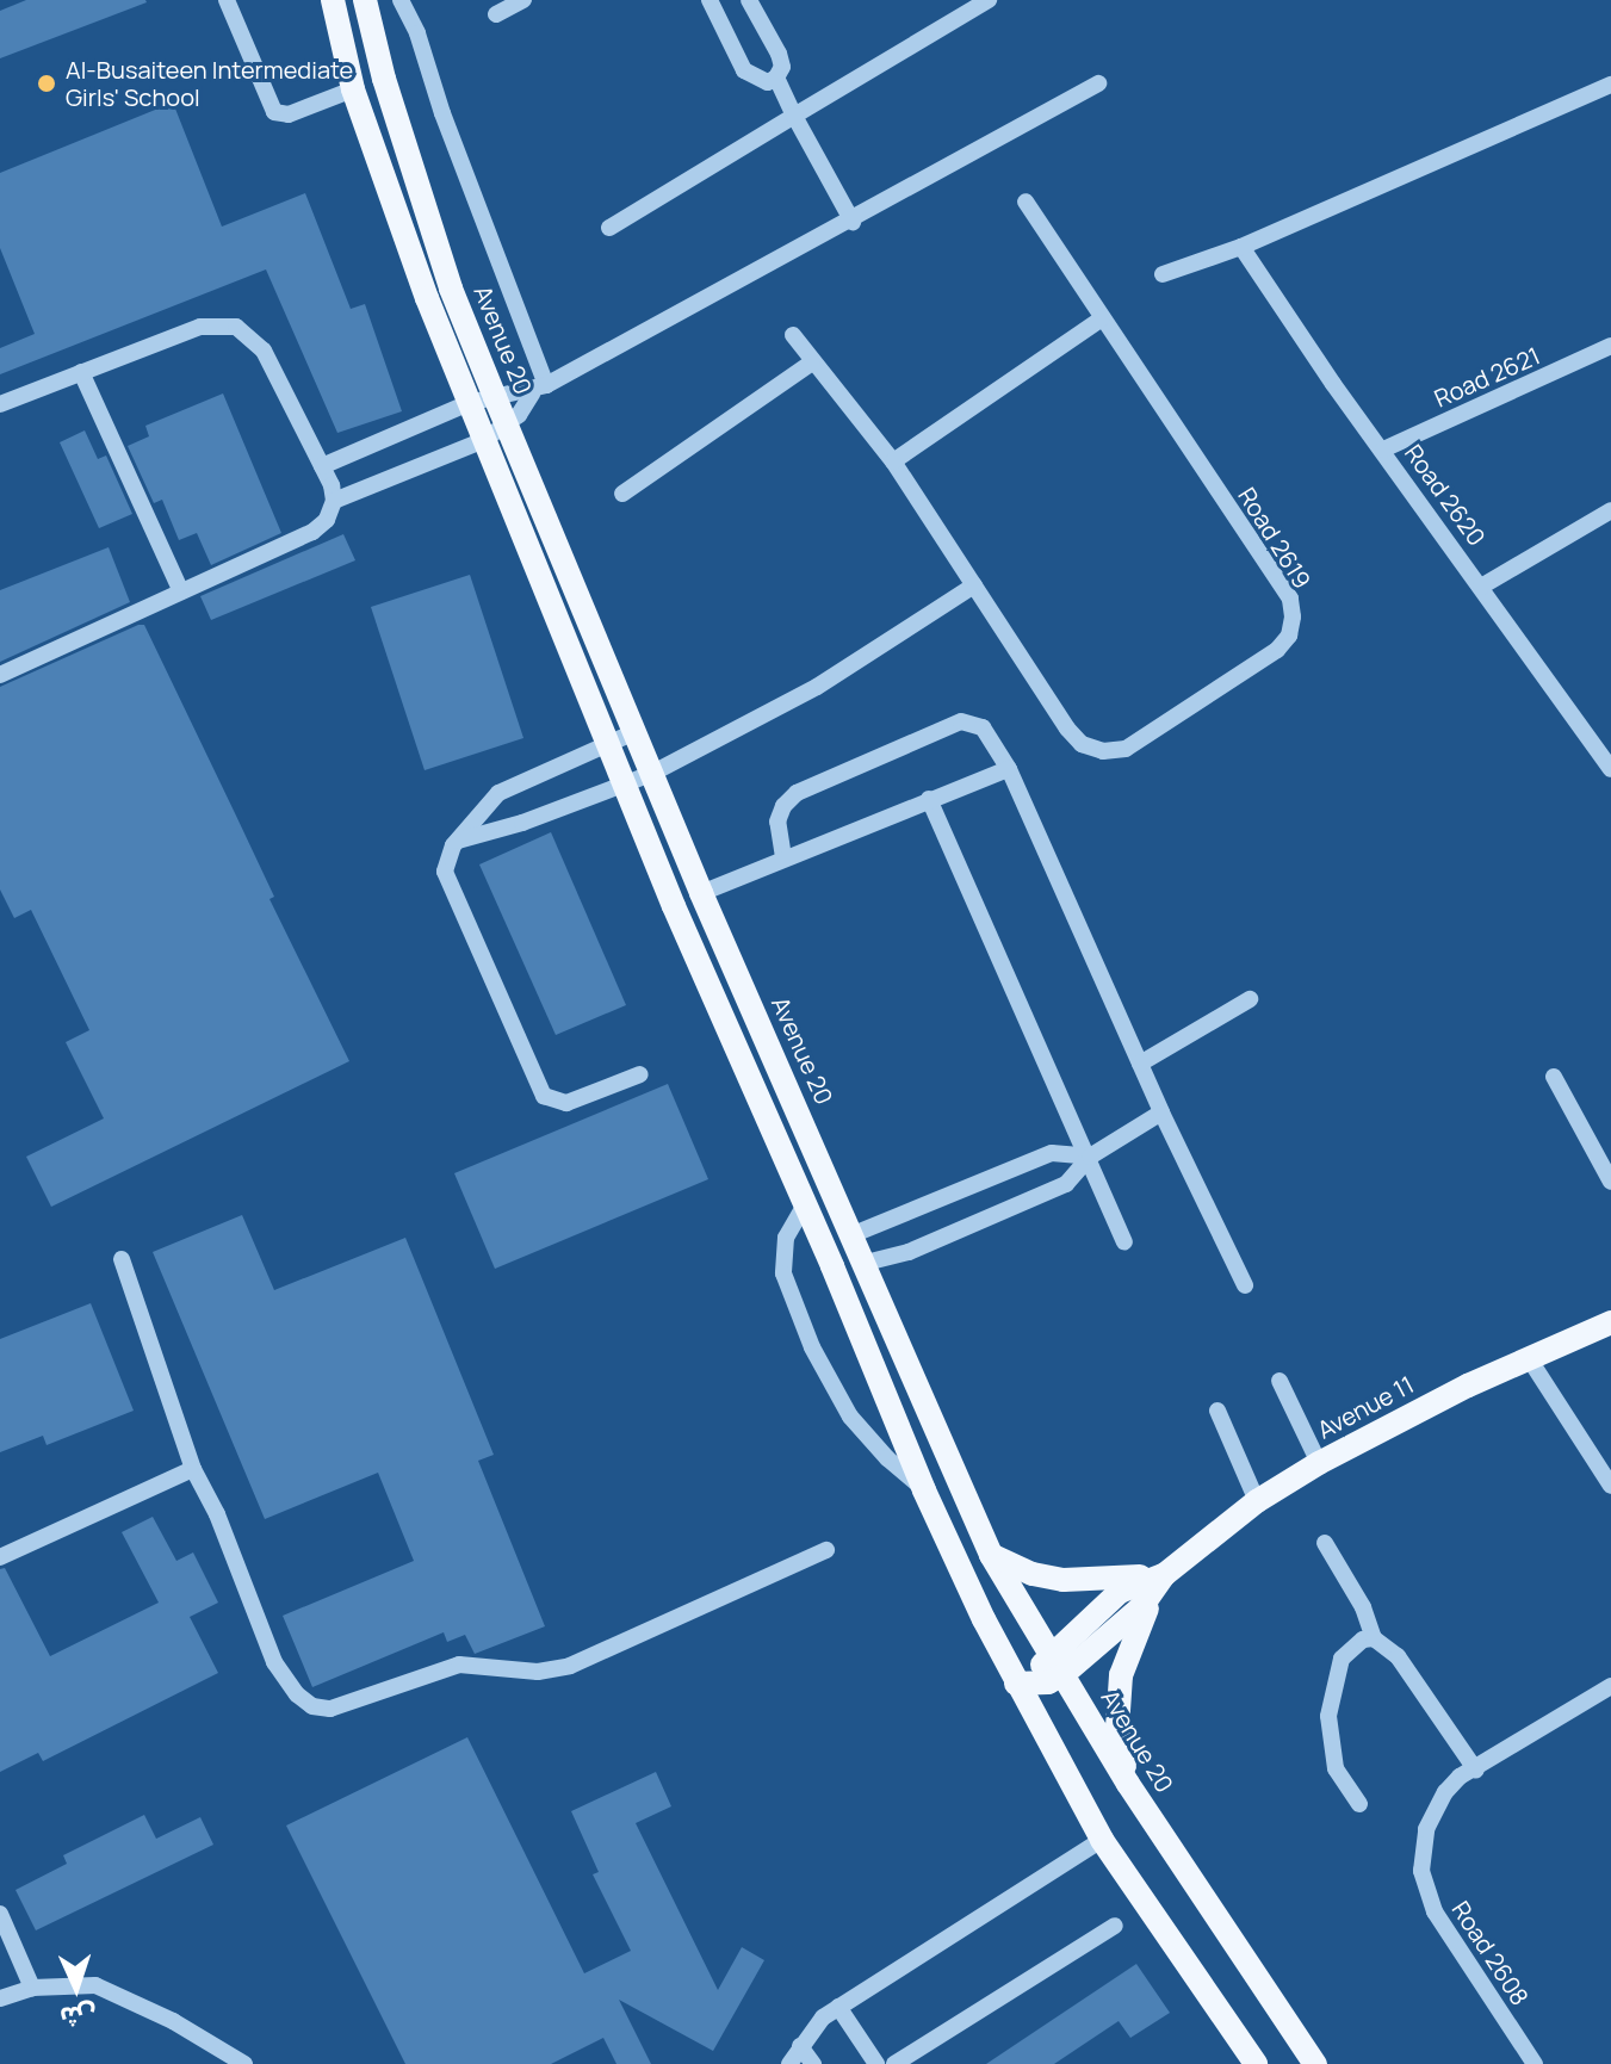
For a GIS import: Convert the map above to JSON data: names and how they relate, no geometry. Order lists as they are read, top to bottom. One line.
{"streets":{"main road":["Avenue 20","Avenue 11"],"street":["Road 2621","Road 2620","Road 2619","Road 2608"]},"crossings":[["Avenue 20","Avenue 11"],["Road 2621","Road 2620"]],"places":["Al-Busaiteen Intermediate Girls' School"],"north":"bottom"}
